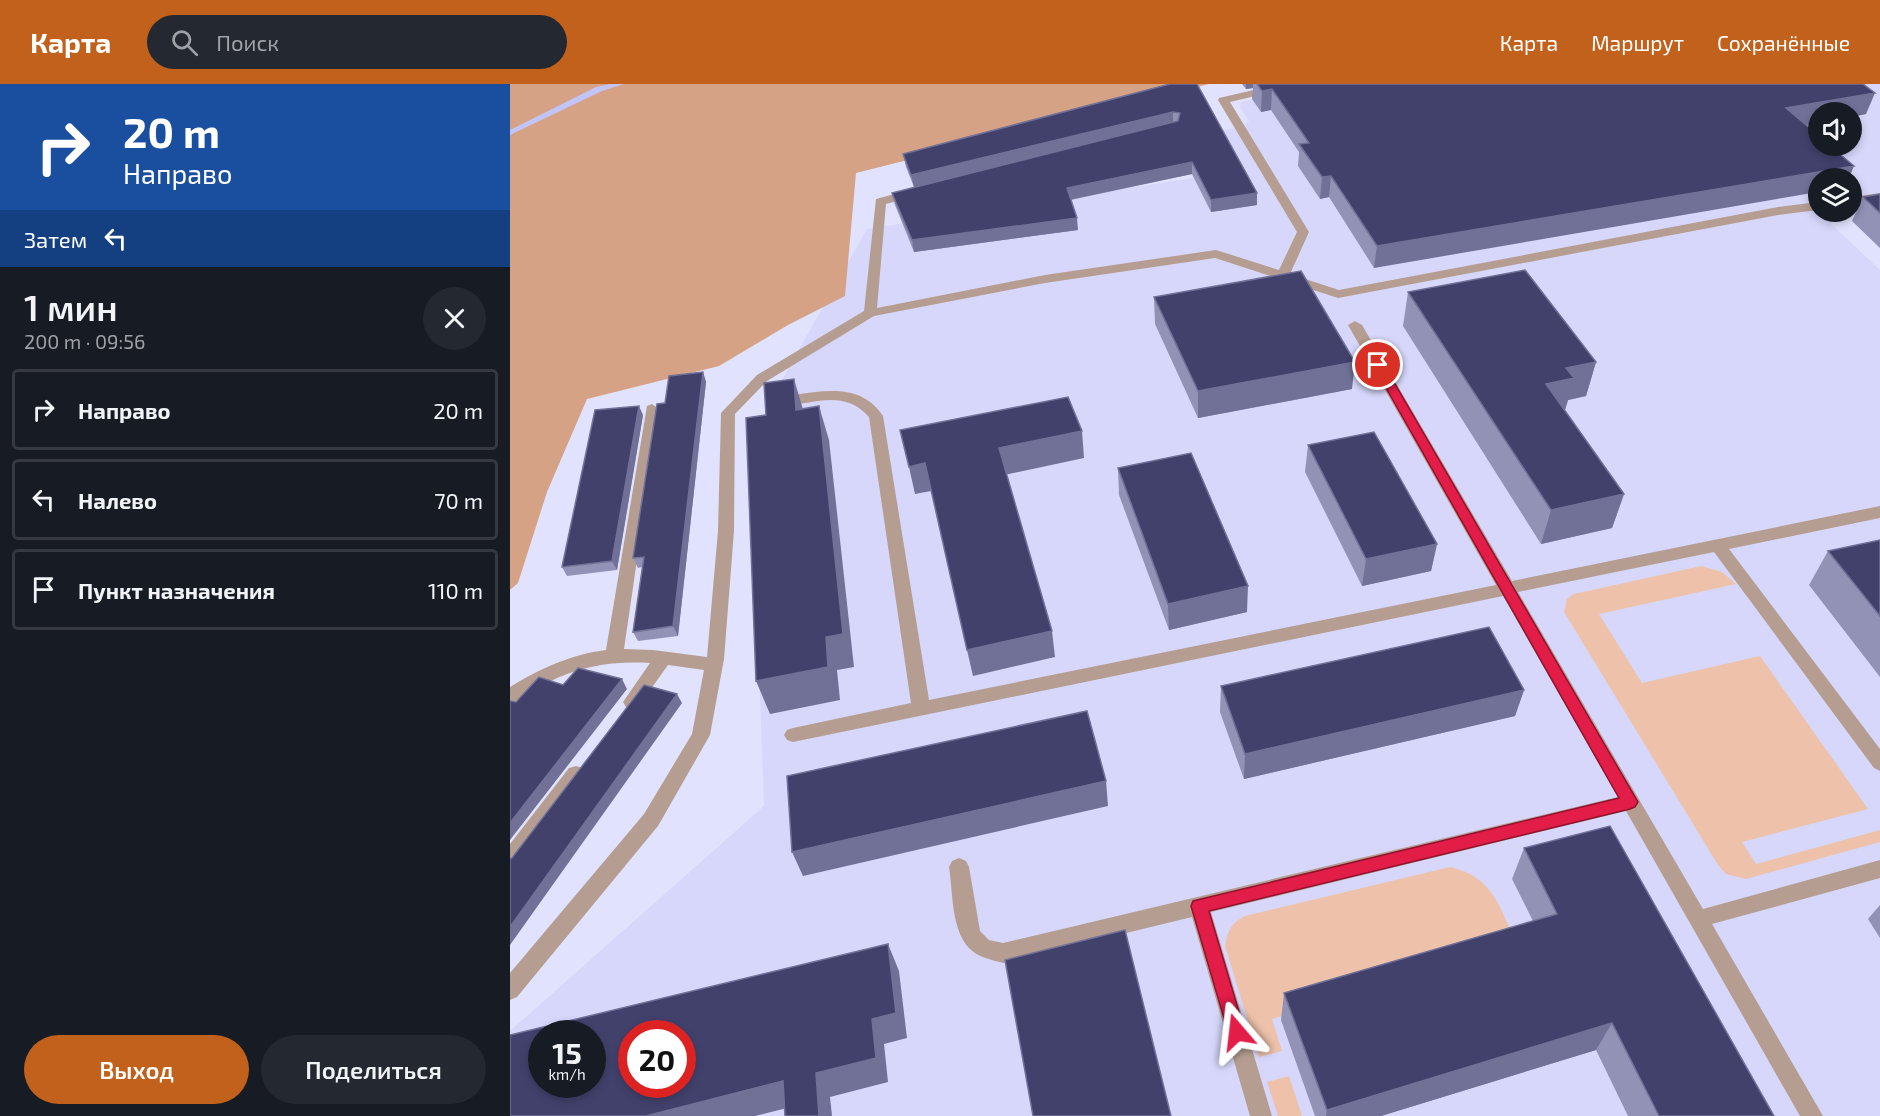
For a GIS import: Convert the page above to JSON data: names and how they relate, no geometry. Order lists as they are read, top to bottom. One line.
{"page":{"header":"Карта","search":"Поиск","nav":["Карта","Маршрут","Сохранённые"],"turn":["20 m","Направо"],"then":"Затем","heading":["1 мин","200 m · 09:56"],"list":[{"name":"Направо","value":"20 m"},{"name":"Налево","value":"70 m"},{"name":"Пункт назначения","value":"110 m"}],"speed":"15 km/h","limit":"20","buttons":["Выход","Поделиться"]}}
